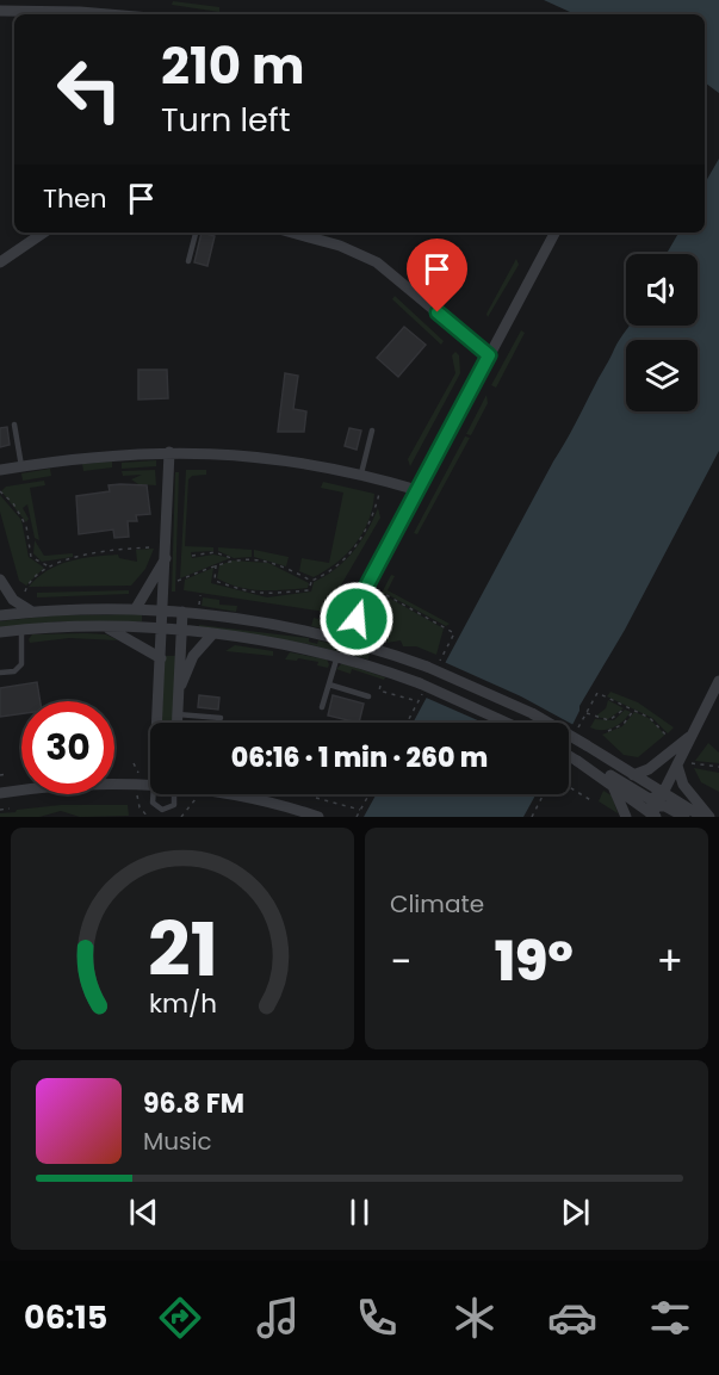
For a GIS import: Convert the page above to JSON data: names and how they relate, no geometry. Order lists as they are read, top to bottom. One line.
{"page":{"turn":["210 m","Turn left"],"then":"Then","limit":"30","trip":"06:16 · 1 min · 260 m","tile":"Climate","heat":["−","19°","+"],"song":["96.8 FM","Music"],"tabs":"06:15","gauge":["21","km/h"]}}
